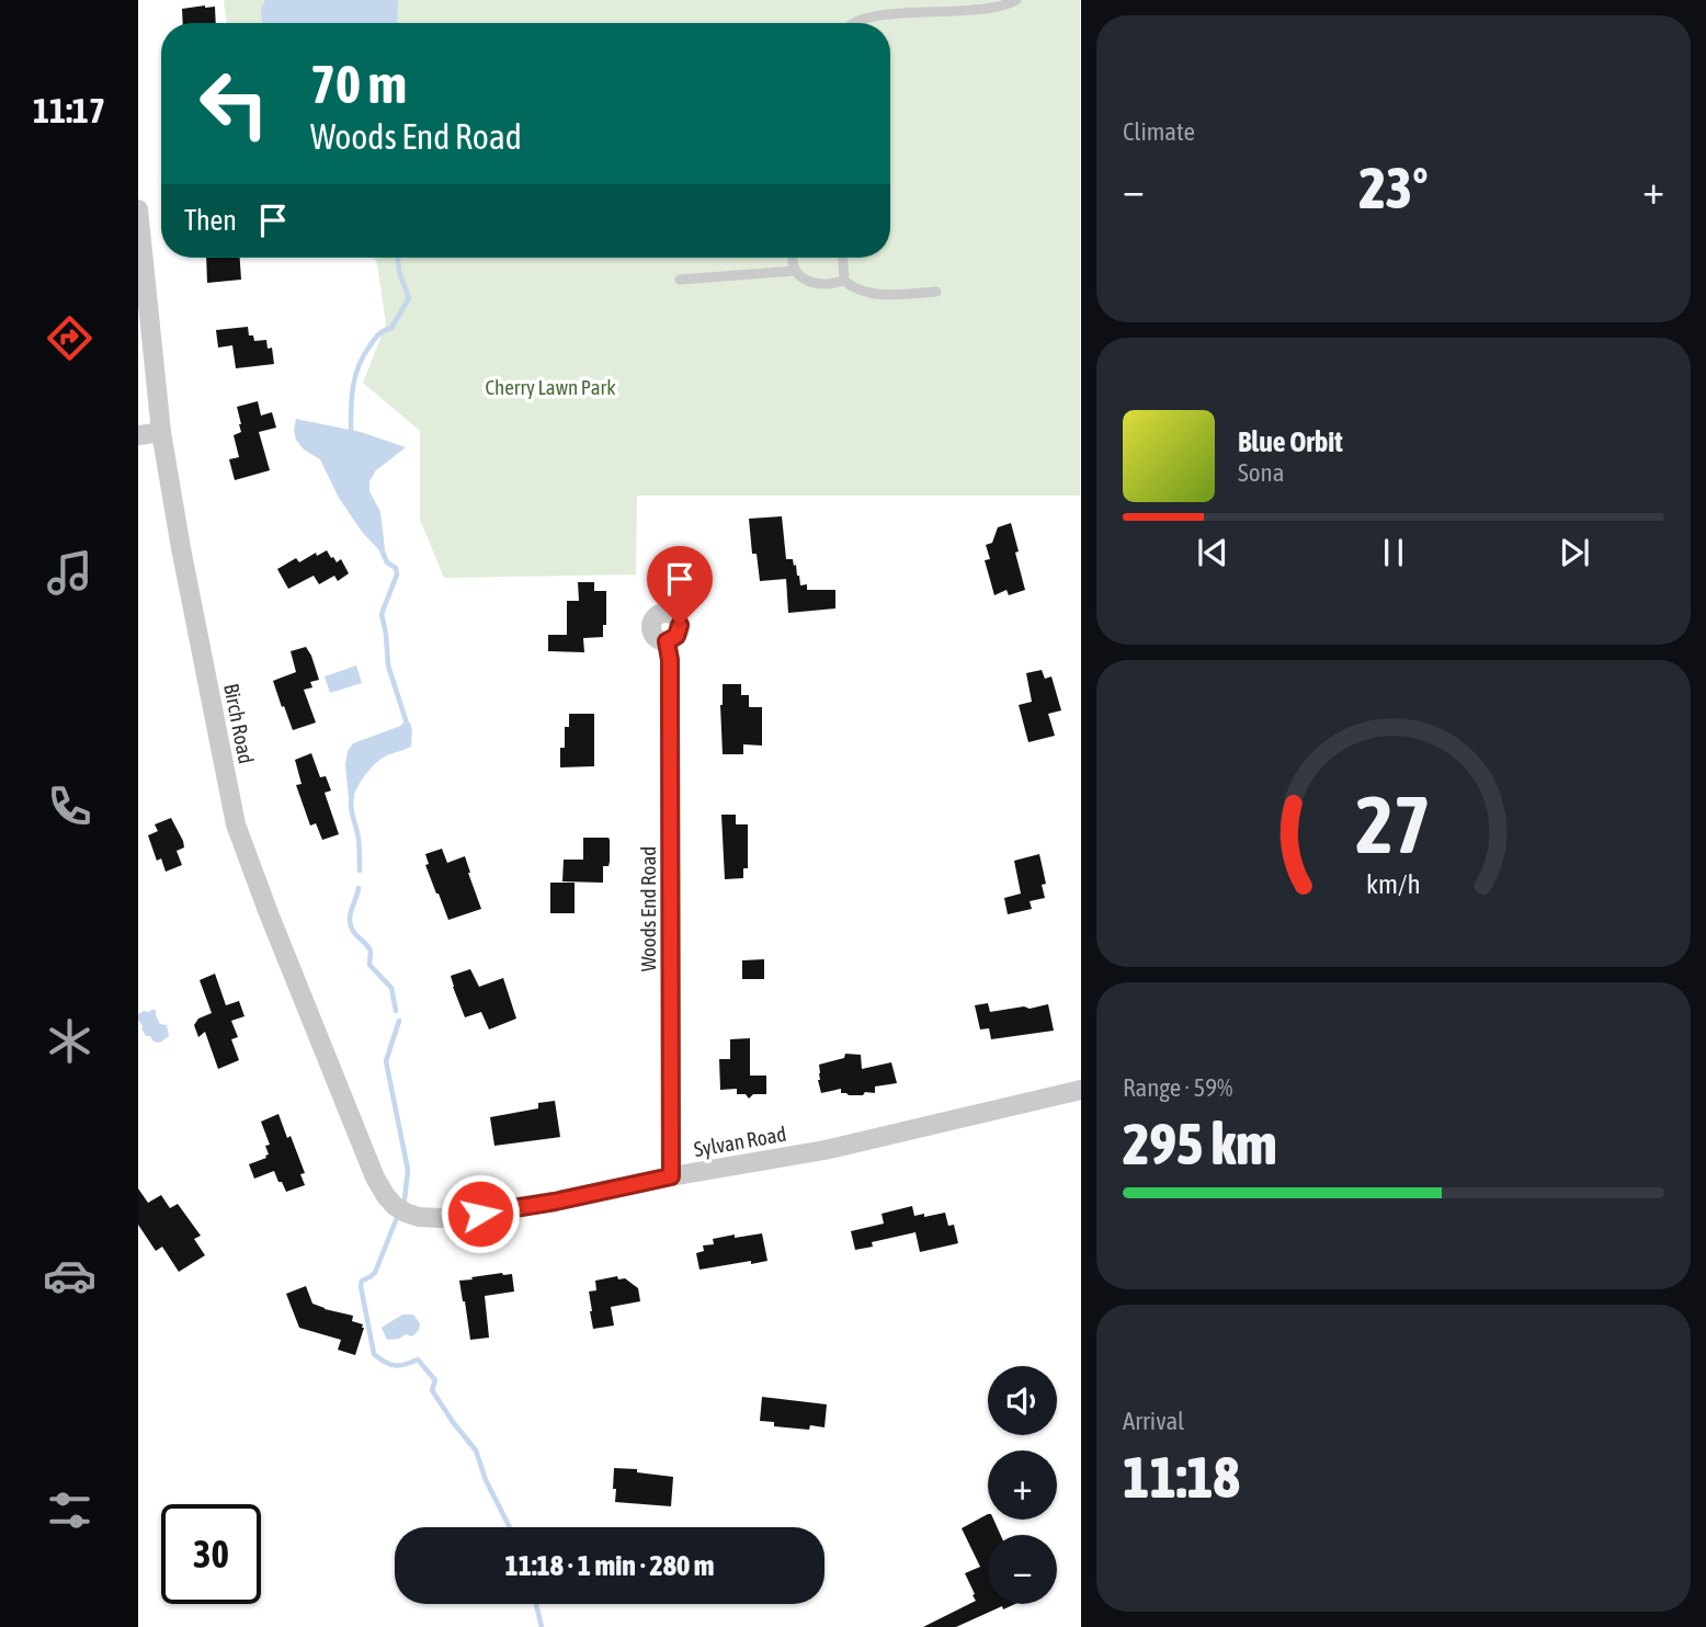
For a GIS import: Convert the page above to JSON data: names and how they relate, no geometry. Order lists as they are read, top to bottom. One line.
{"streets":{"street":["Birch Road","Woods End Road","Sylvan Road"]},"crossings":[["Birch Road","Sylvan Road"],["Woods End Road","Sylvan Road"]],"parks":["Cherry Lawn Park"],"page":{"tabs":"11:17","tile":["Climate",["Range · 59%","295 km"],["Arrival","11:18"]],"turn":["70 m","Woods End Road"],"heat":["−","23°","+"],"then":"Then","song":["Blue Orbit","Sona"],"map_buttons":["+","−"],"limit":"30","trip":"11:18 · 1 min · 280 m","gauge":["27","km/h"]}}
